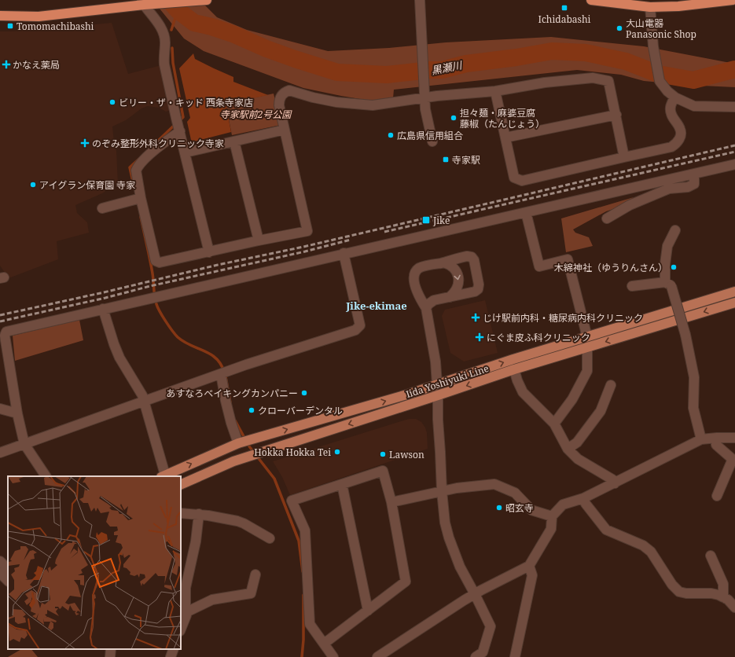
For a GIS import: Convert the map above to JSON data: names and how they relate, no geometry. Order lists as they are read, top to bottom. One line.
{"streets":{"main road":["Iida Yoshiyuki Line"]},"districts":["Jike-ekimae"],"water":["黒瀬川"],"parks":["寺家駅前2号公園"],"places":{"transit":["Ichidabashi","Tomomachibashi","寺家駅","Jike"],"other":["大山電器 Panasonic Shop","ビリー・ザ・キッド 西条寺家店","担々麺・麻婆豆腐 藤椒（たんじょう）","広島県信用組合","アイグラン保育園 寺家","木綿神社（ゆうりんさん）","あすなろベイキングカンパニー","クローバーデンタル","Hokka Hokka Tei","Lawson","昭玄寺"],"health":["かなえ薬局","のぞみ整形外科クリニック寺家","じけ駅前内科・糖尿病内科クリニック","にぐま皮ふ科クリニック"]}}
